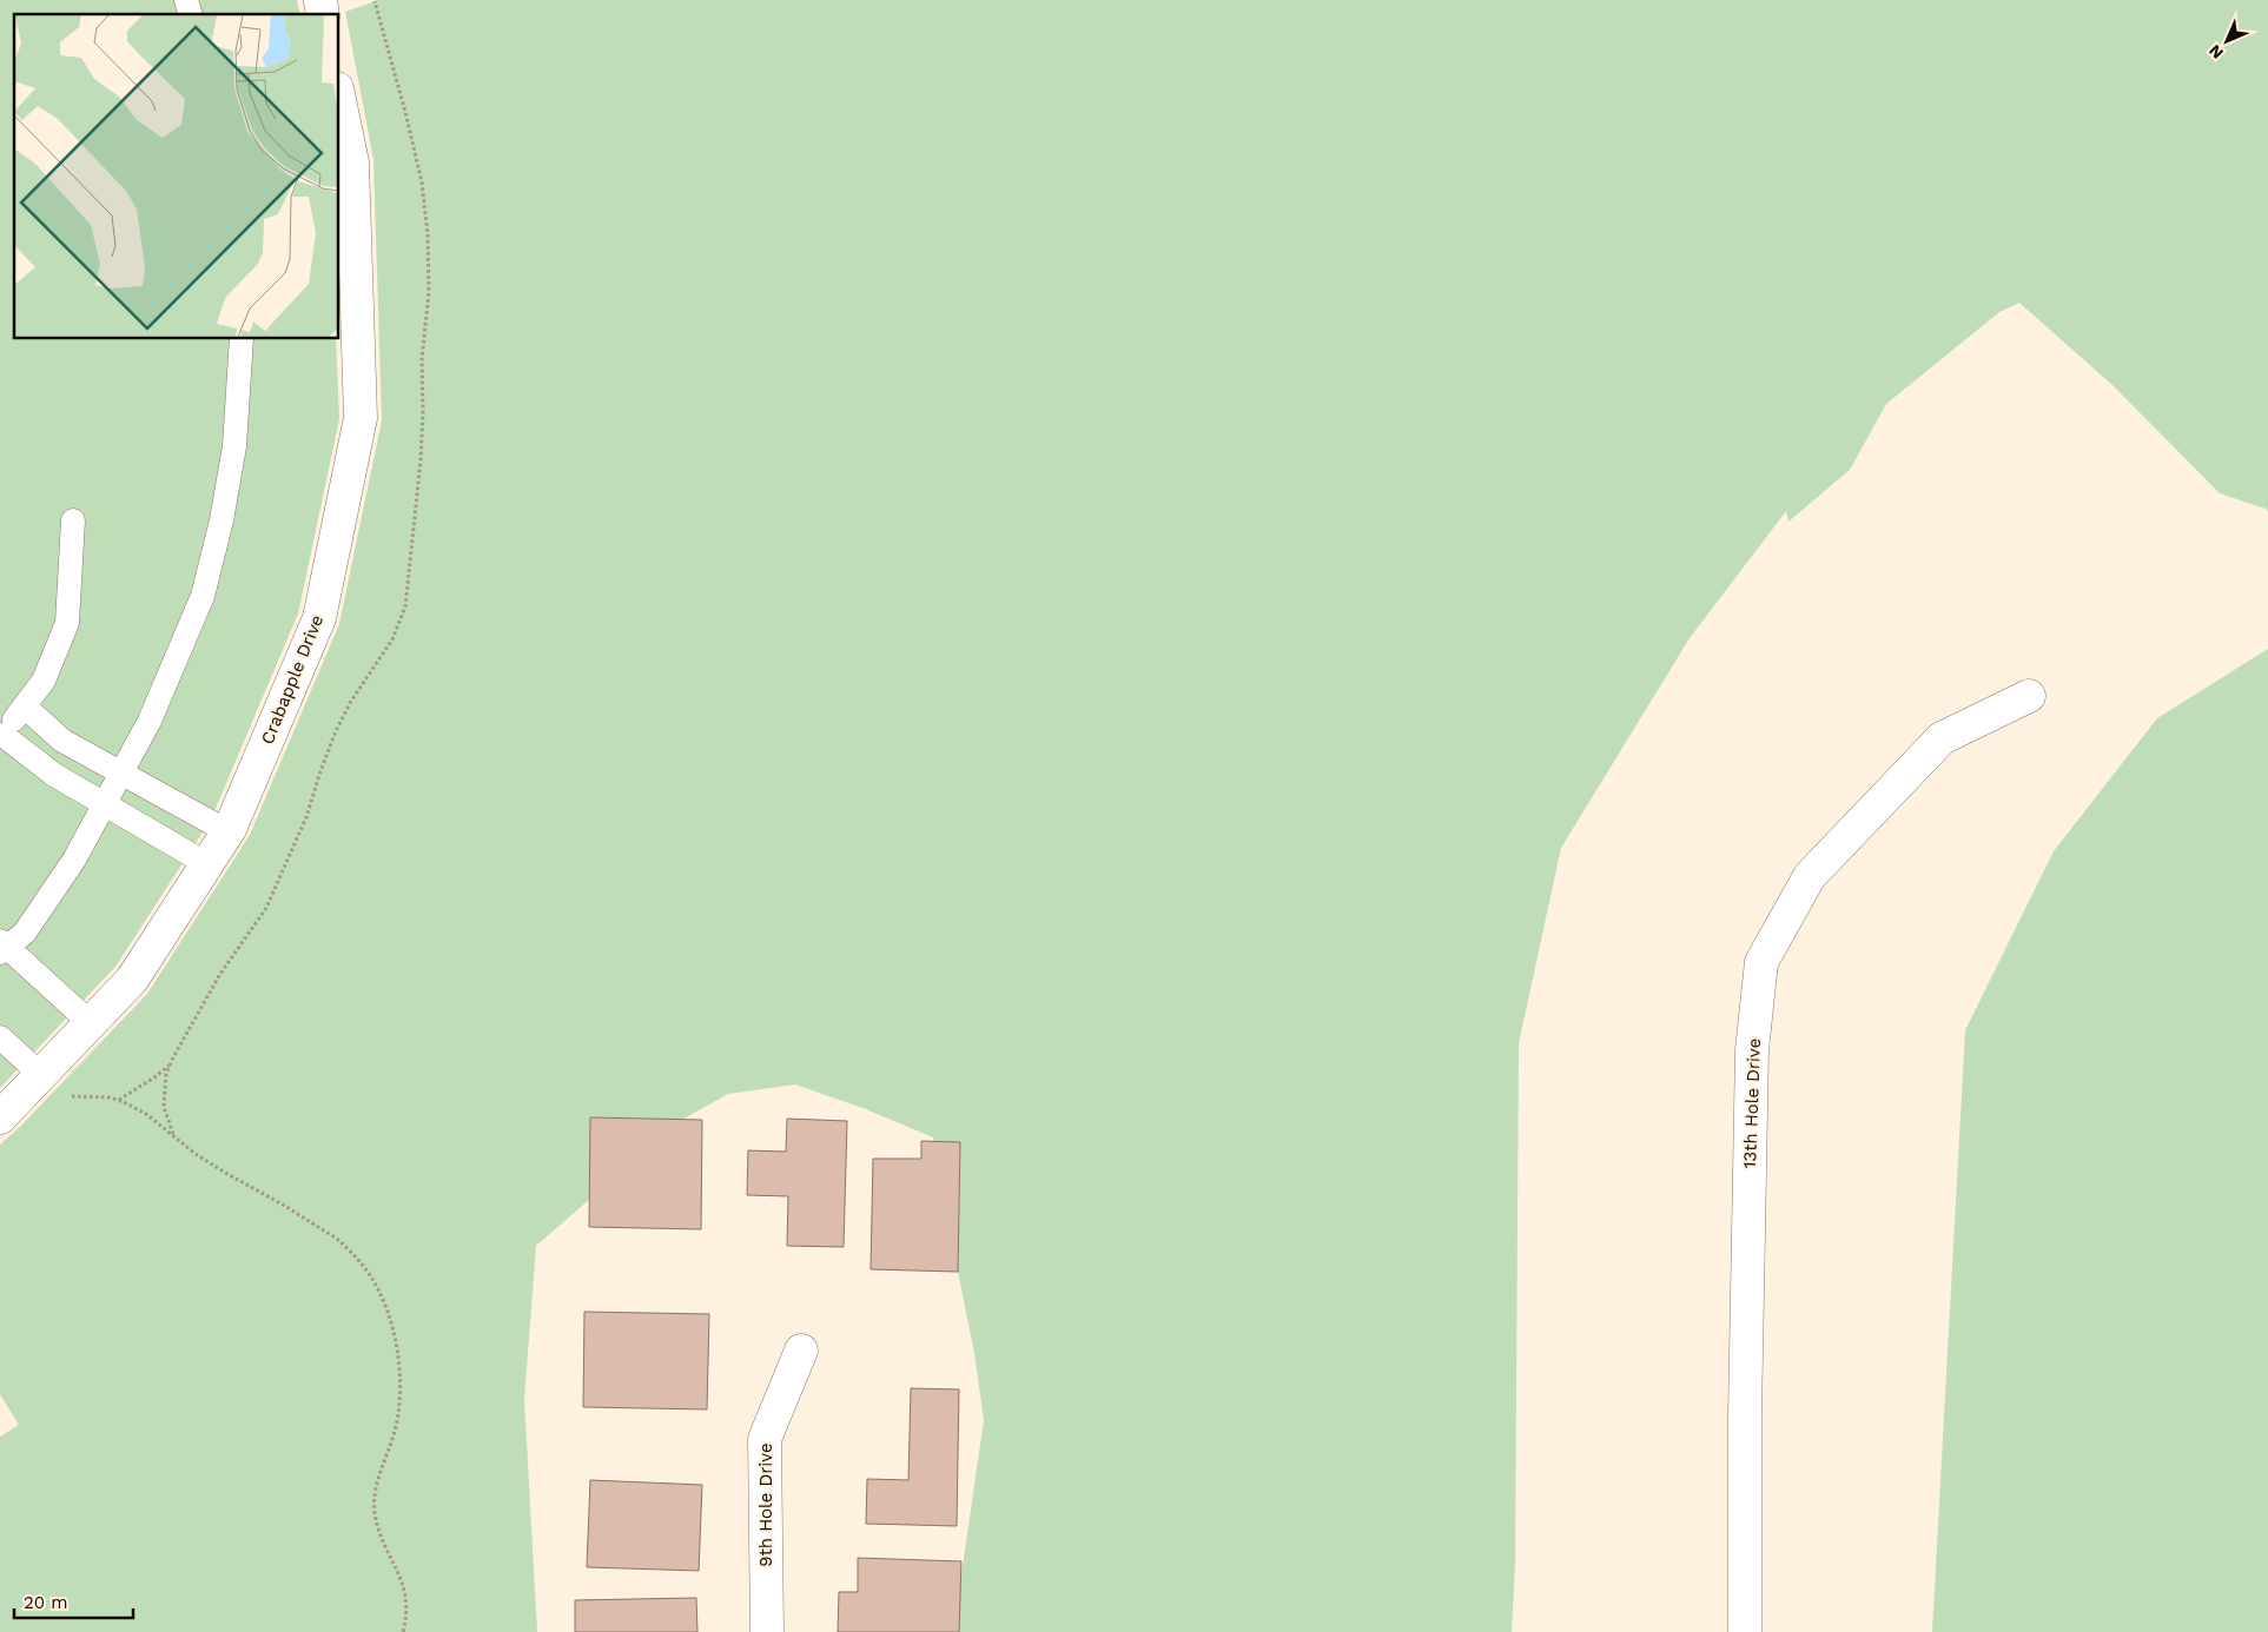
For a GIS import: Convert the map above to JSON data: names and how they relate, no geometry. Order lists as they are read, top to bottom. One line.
{"streets":{"street":["Crabapple Drive","13th Hole Drive","9th Hole Drive"]},"scale_bar":"20 m","north":"bottom left"}
